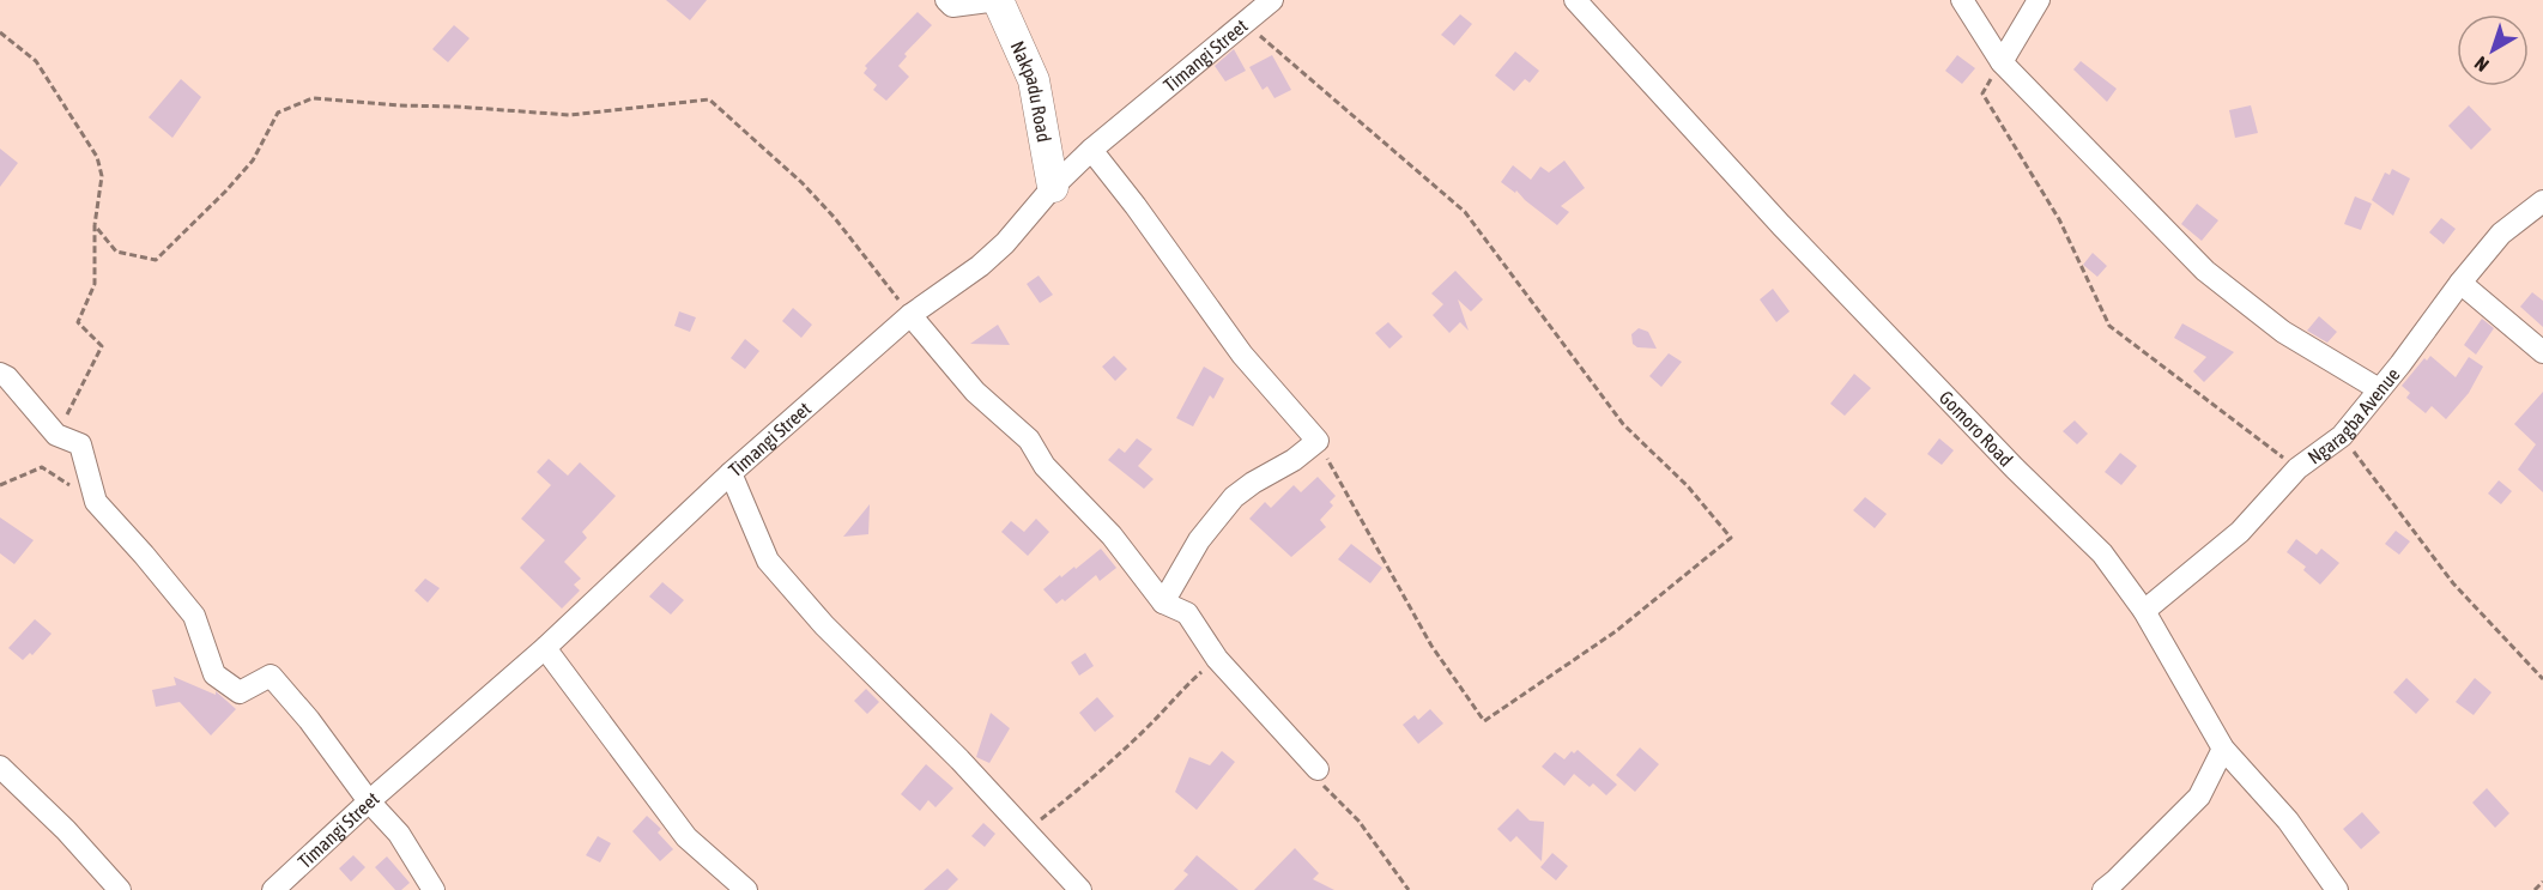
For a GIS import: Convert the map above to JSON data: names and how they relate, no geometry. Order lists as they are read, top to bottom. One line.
{"streets":{"street":["Timangi Street","Nakpadu Road","Ngaragba Avenue","Gomoro Road"]},"crossings":[["Timangi Street","Nakpadu Road"],["Ngaragba Avenue","Gomoro Road"]],"north":"bottom left"}
